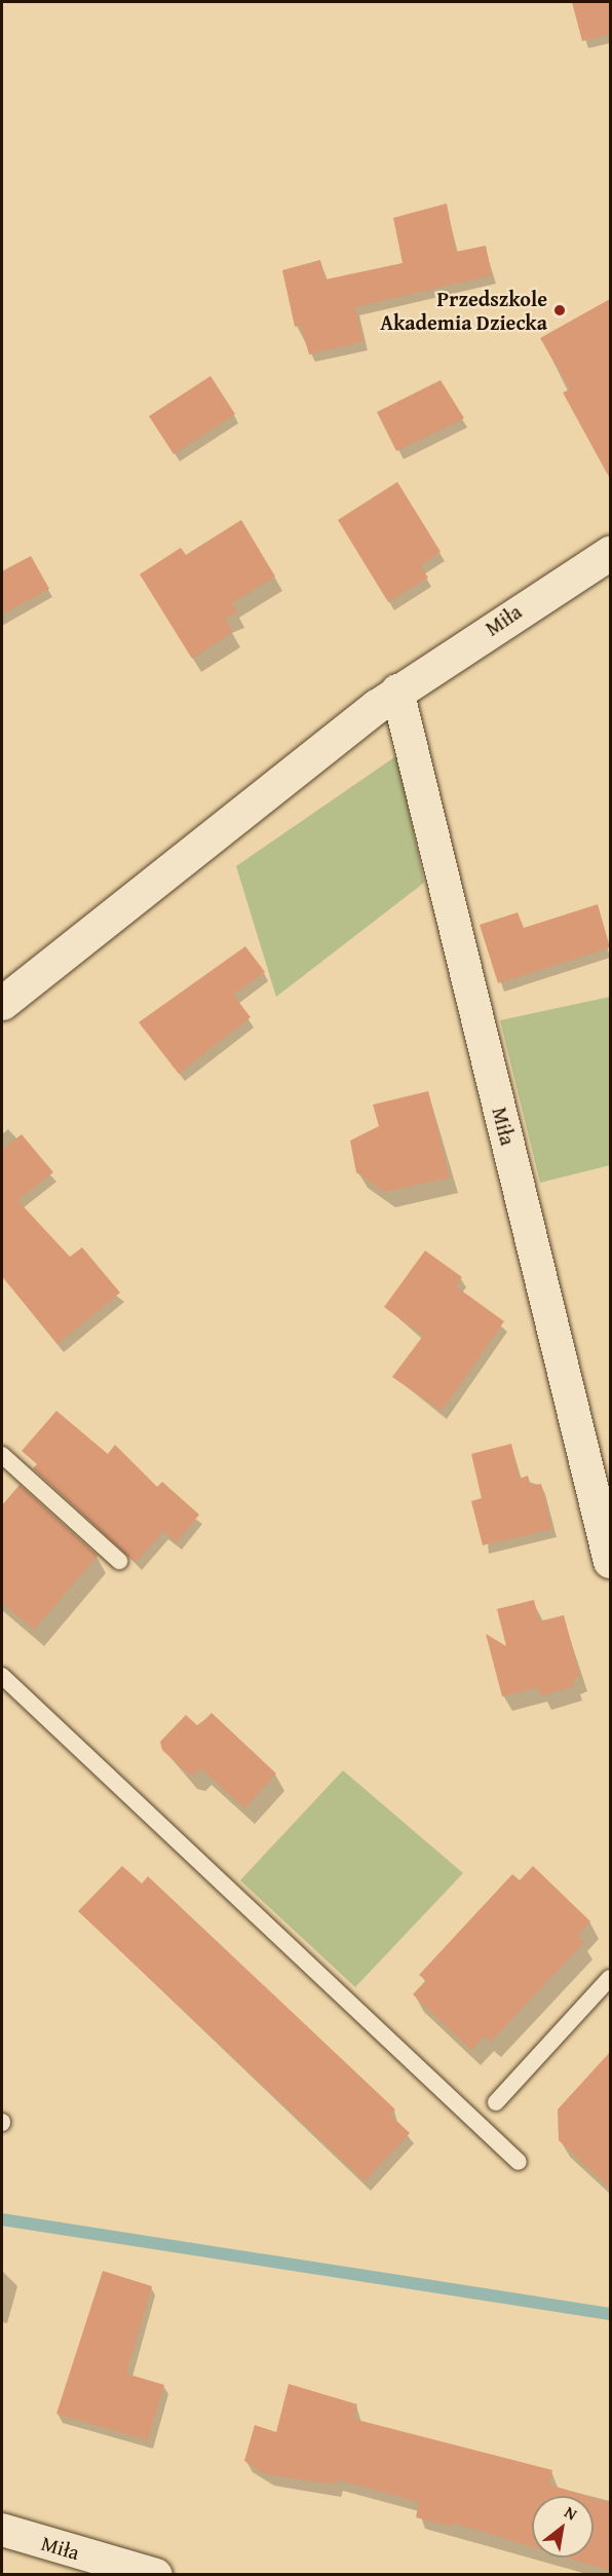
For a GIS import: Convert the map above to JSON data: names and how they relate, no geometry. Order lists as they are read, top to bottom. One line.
{"streets":{"street":["Miła"]},"places":["Przedszkole Akademia Dziecka"],"north":"top right"}
